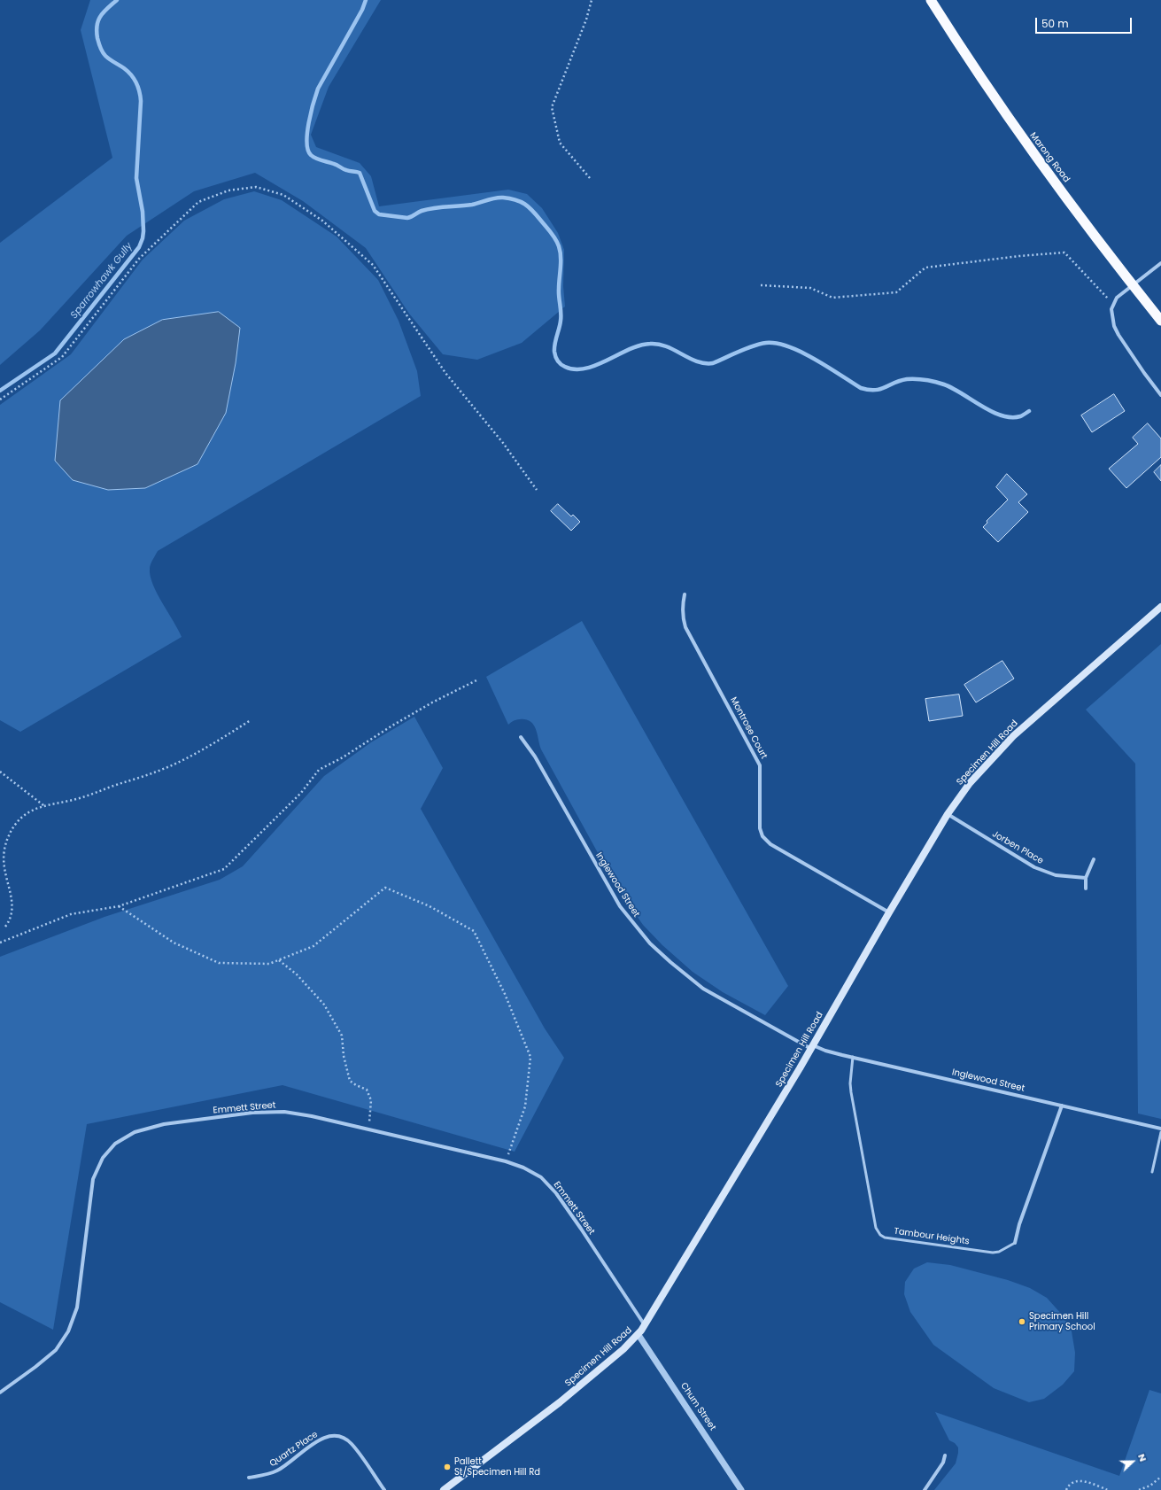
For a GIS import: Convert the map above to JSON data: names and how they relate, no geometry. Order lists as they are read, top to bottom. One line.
{"streets":{"highway":["Marong Road"],"main road":["Specimen Hill Road"],"street":["Montrose Court","Jorben Place","Inglewood Street","Emmett Street","Tambour Heights","Chum Street","Quartz Place"]},"crossings":[["Montrose Court","Specimen Hill Road"],["Specimen Hill Road","Jorben Place"],["Specimen Hill Road","Inglewood Street"],["Specimen Hill Road","Emmett Street"],["Specimen Hill Road","Chum Street"],["Inglewood Street","Tambour Heights"]],"water":["Sparrowhawk Gully"],"places":["Specimen Hill Primary School","Pallett St/Specimen Hill Rd"],"scale_bar":"50 m","north":"right"}
